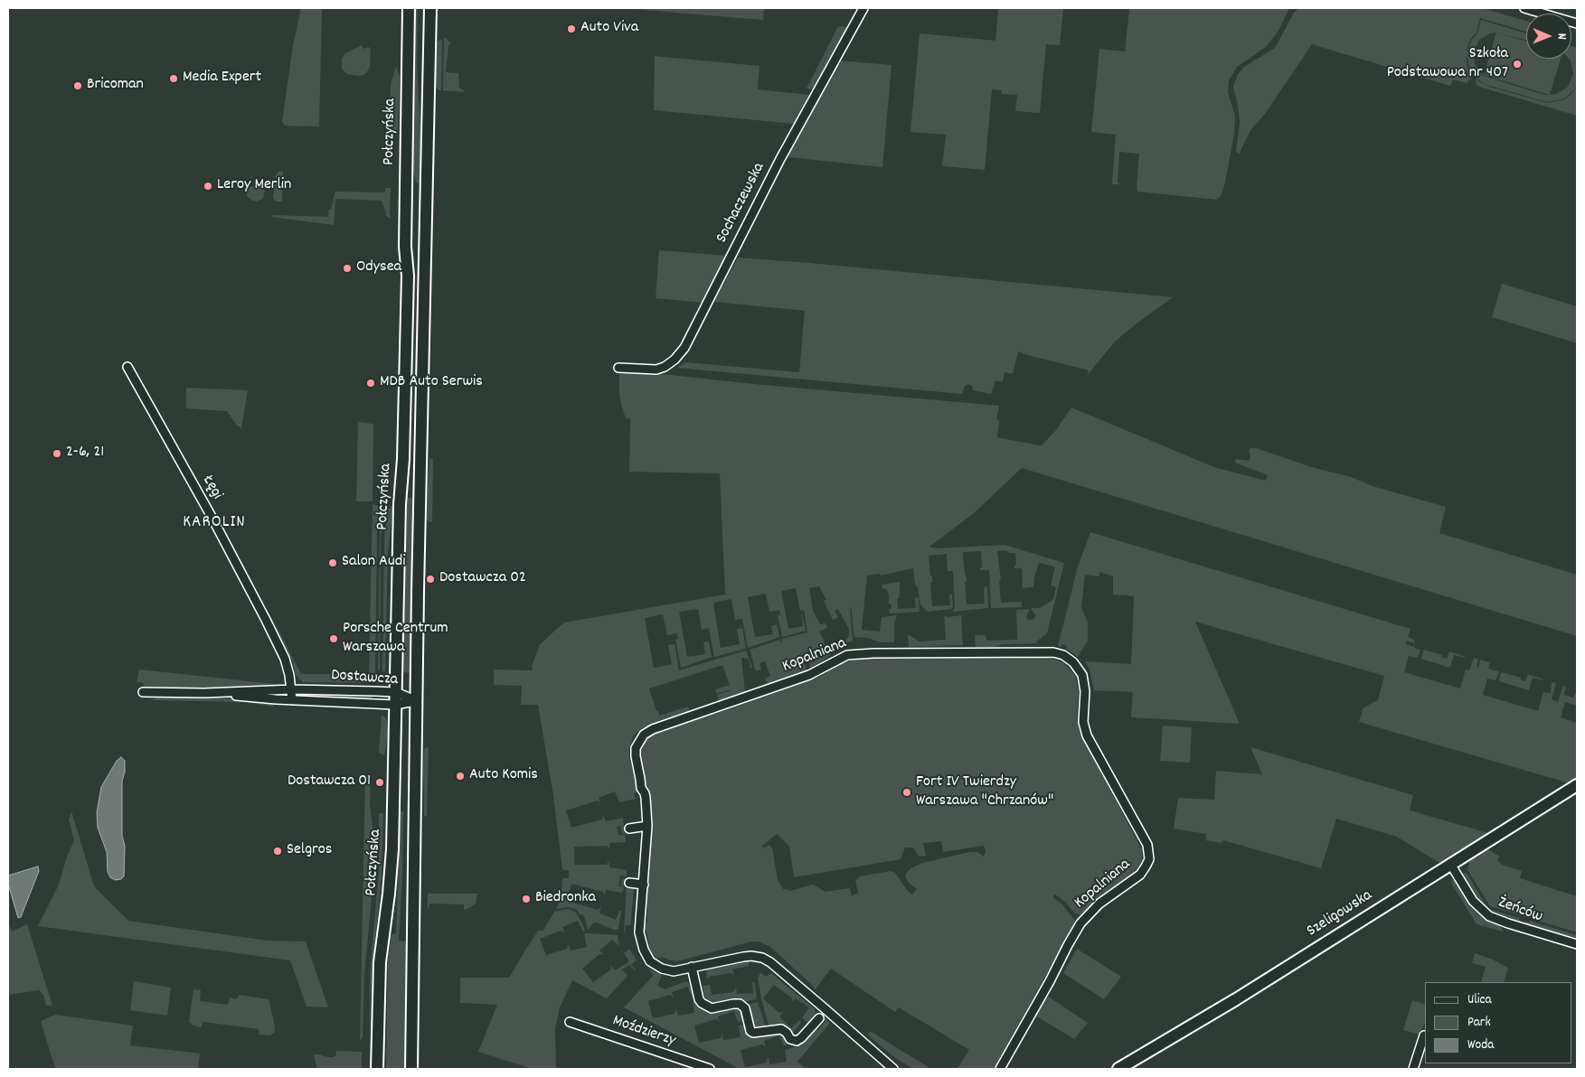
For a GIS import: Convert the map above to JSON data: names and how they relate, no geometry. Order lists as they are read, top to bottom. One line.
{"streets":{"main road":["Połczyńska","Szeligowska"],"street":["Sochaczewska","Łęgi","Kopalniana","Dostawcza","Żeńców","Moździerzy"]},"crossings":[["Połczyńska","Dostawcza"],["Łęgi","Dostawcza"],["Żeńców","Szeligowska"]],"districts":["KAROLIN"],"places":["Auto Viva","Szkoła Podstawowa nr 407","Media Expert","Bricoman","Leroy Merlin","Odysea","MDB Auto Serwis","2-6, 21","Salon Audi","Dostawcza 02","Porsche Centrum Warszawa","Auto Komis","Dostawcza 01","Fort IV Twierdzy Warszawa \"Chrzanów\"","Selgros","Biedronka"],"legend":["Ulica","Park","Woda"],"north":"right"}
